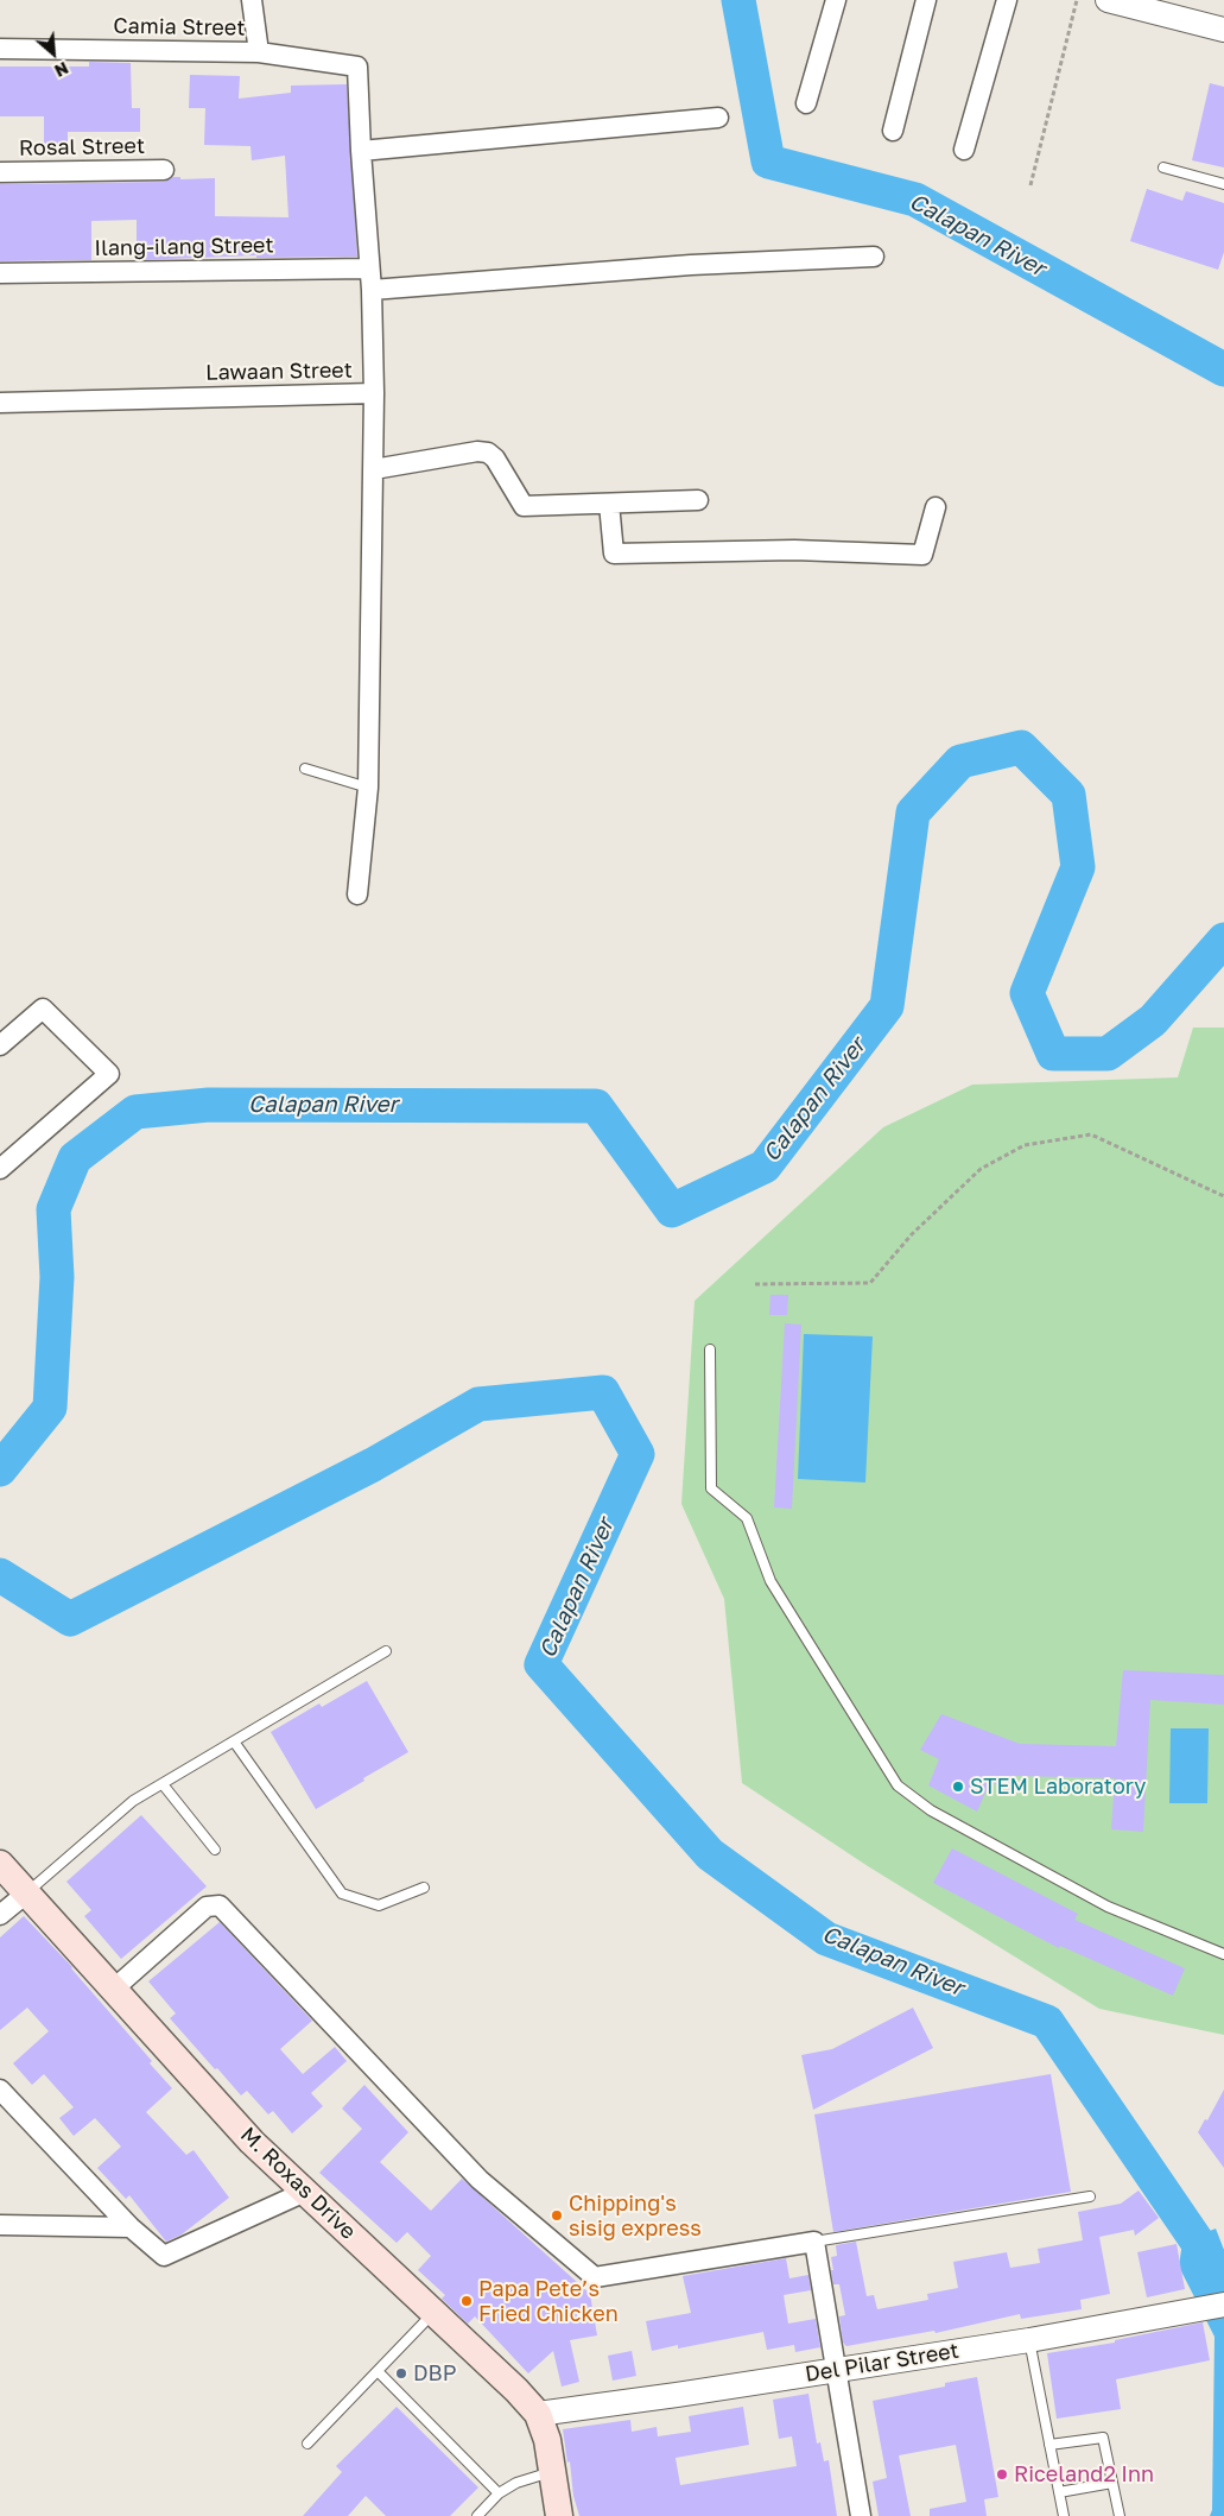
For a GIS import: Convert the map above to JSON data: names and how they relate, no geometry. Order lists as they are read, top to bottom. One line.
{"streets":{"main road":["M. Roxas Drive"],"street":["Camia Street","Rosal Street","Ilang-ilang Street","Lawaan Street","Del Pilar Street"]},"crossings":[["Camia Street","Lawaan Street"],["Ilang-ilang Street","Lawaan Street"],["M. Roxas Drive","Del Pilar Street"]],"water":["Calapan River"],"places":["STEM Laboratory","Chipping's sisig express","Papa Pete’s Fried Chicken","DBP","Riceland2 Inn"],"north":"bottom right"}
